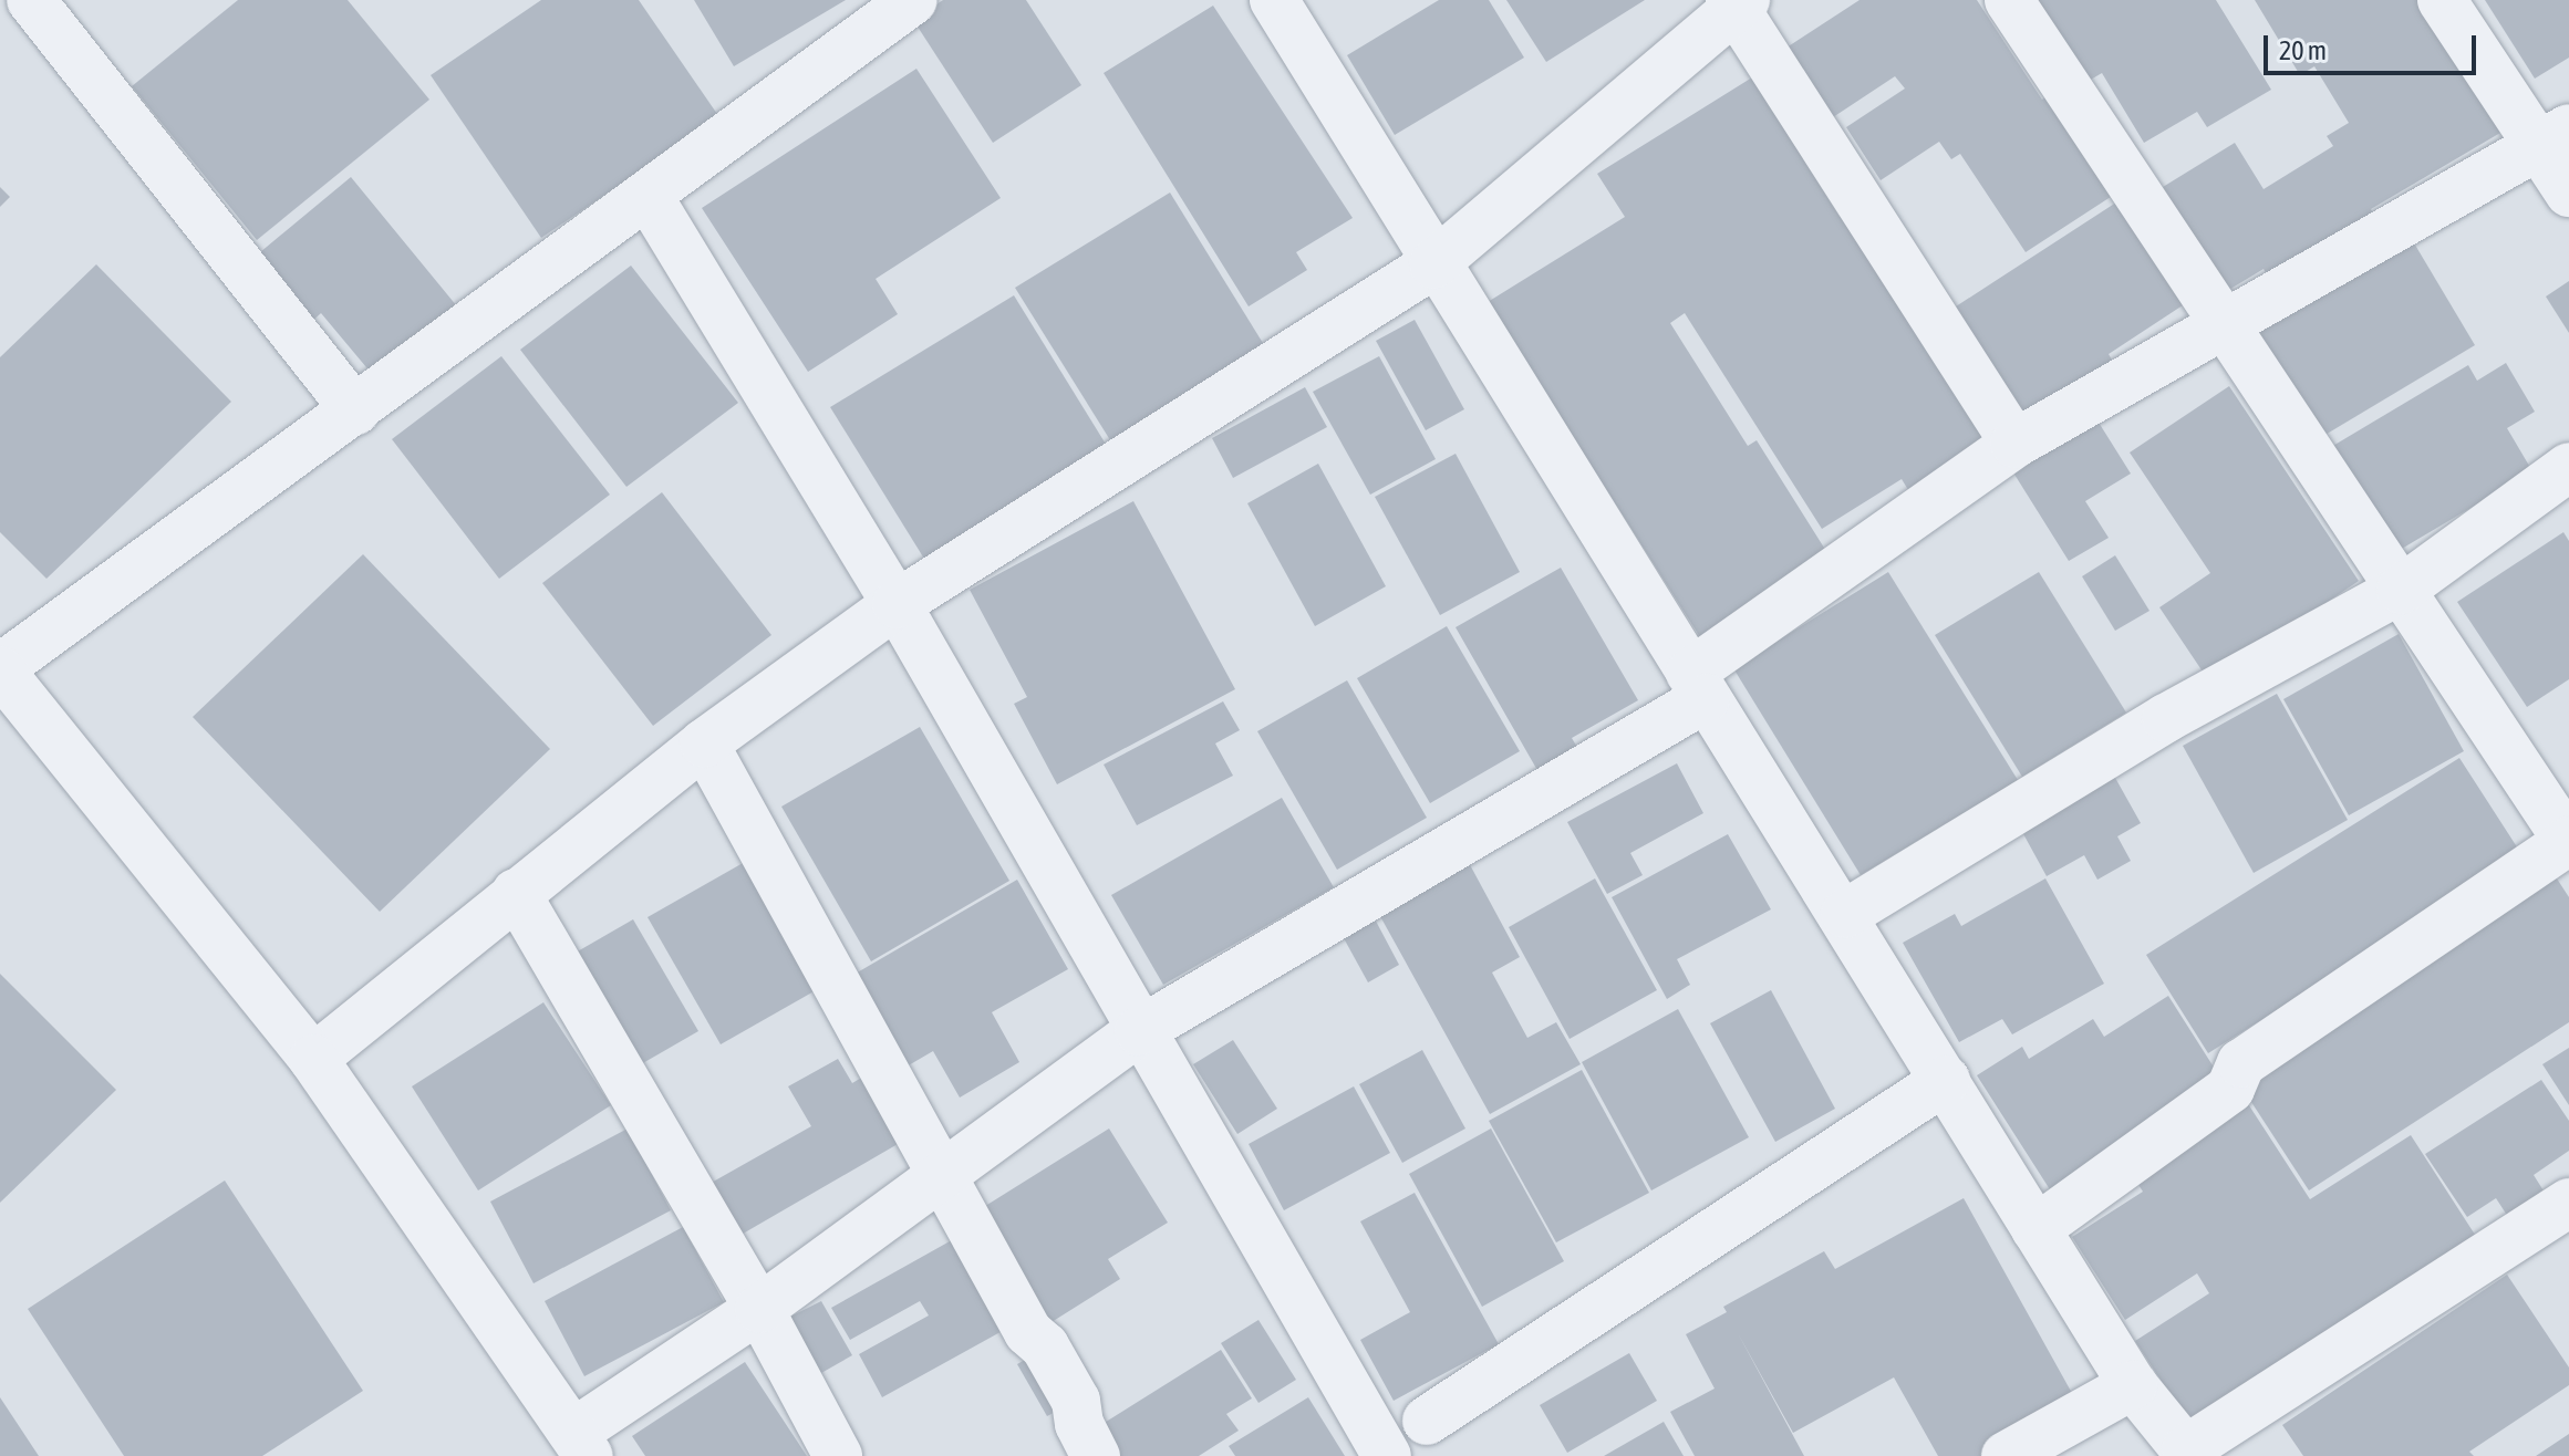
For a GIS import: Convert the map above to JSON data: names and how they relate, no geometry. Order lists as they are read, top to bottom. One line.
{"scale_bar":"20 m"}
